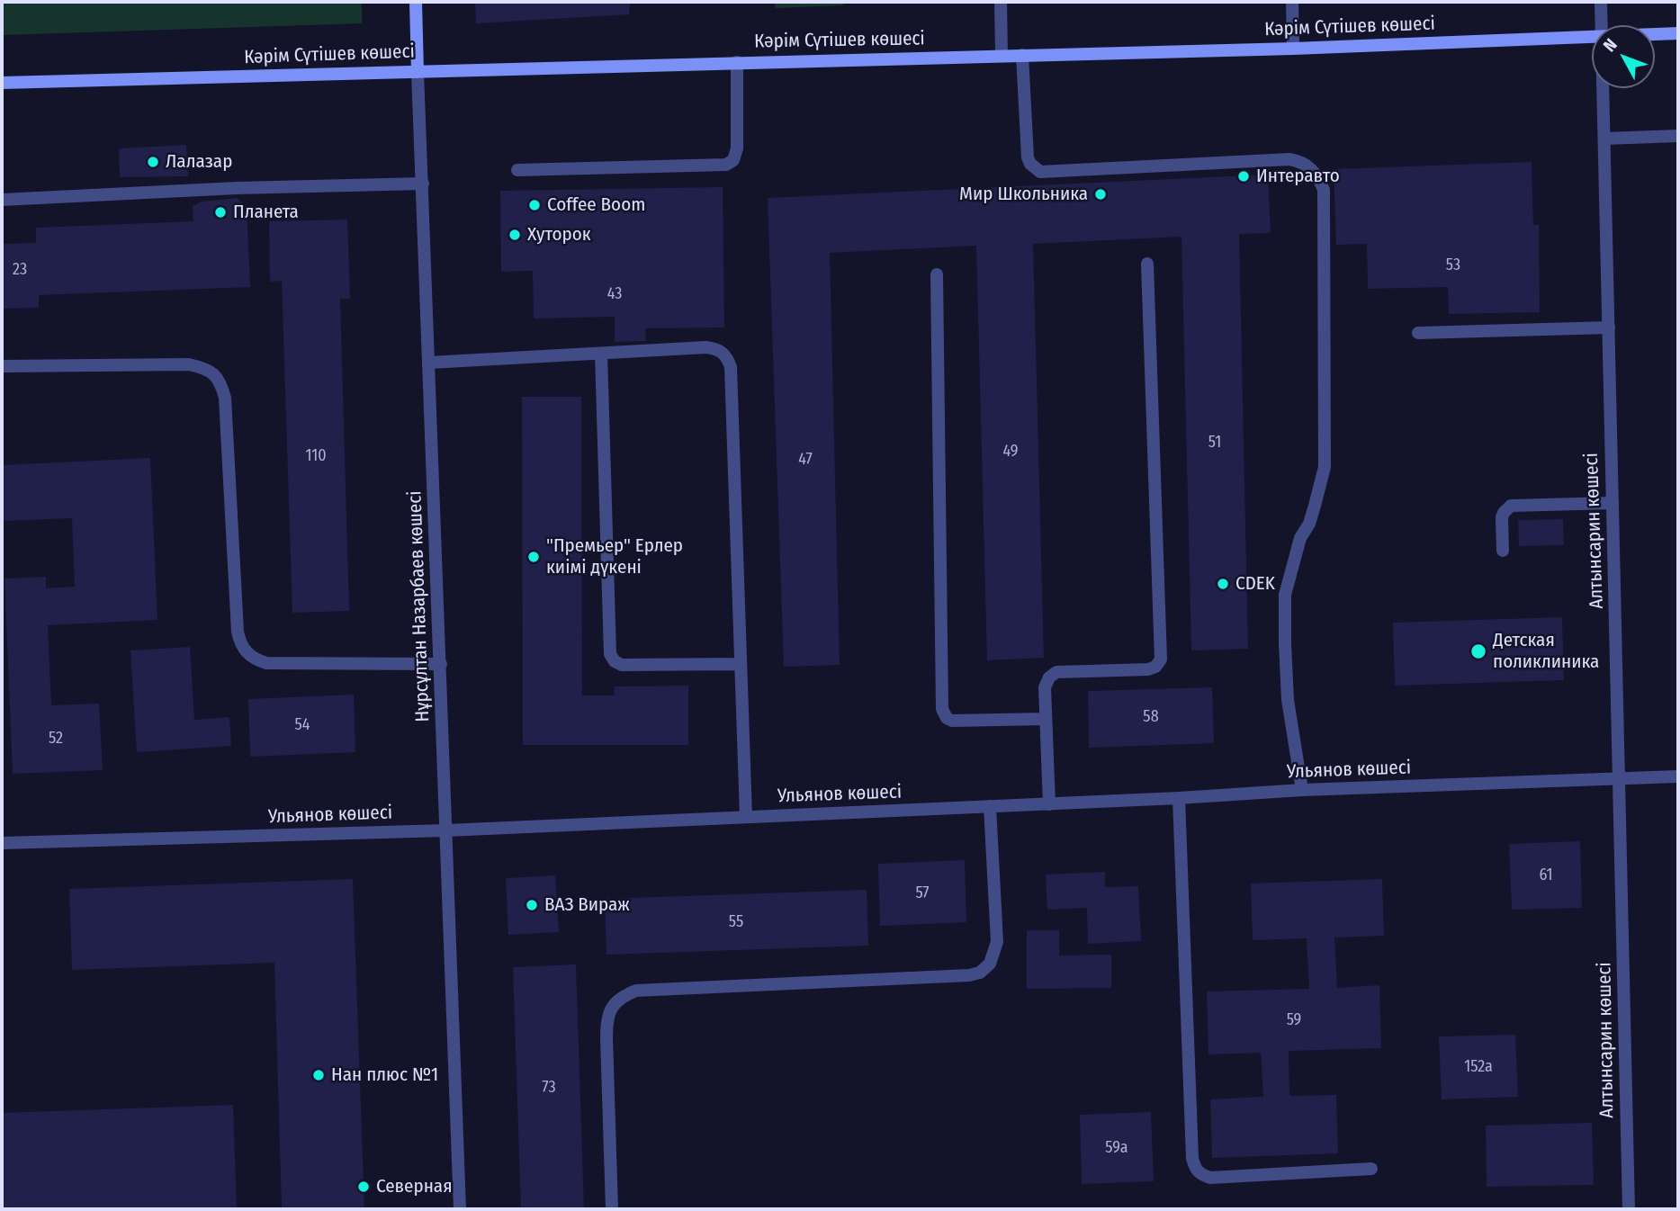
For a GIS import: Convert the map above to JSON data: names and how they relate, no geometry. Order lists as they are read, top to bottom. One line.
{"streets":{"main road":["Кәрім Сүтішев көшесі","Нұрсұлтан Назарбаев көшесі"],"street":["Алтынсарин көшесі","Ульянов көшесі"]},"crossings":[["Кәрім Сүтішев көшесі","Нұрсұлтан Назарбаев көшесі"],["Алтынсарин көшесі","Ульянов көшесі"],["Нұрсұлтан Назарбаев көшесі","Ульянов көшесі"]],"places":["Лалазар","Интеравто","Мир Школьника","Coffee Boom","Планета","Хуторок","\"Премьер\" Ерлер киімі дүкені","CDEK","Детская поликлиника","ВАЗ Вираж","Нан плюс №1","Северная"],"house_numbers":["53","23","43","51","49","110","47","58","54","52","61","57","55","59","152а","73","59а"],"north":"top left"}
